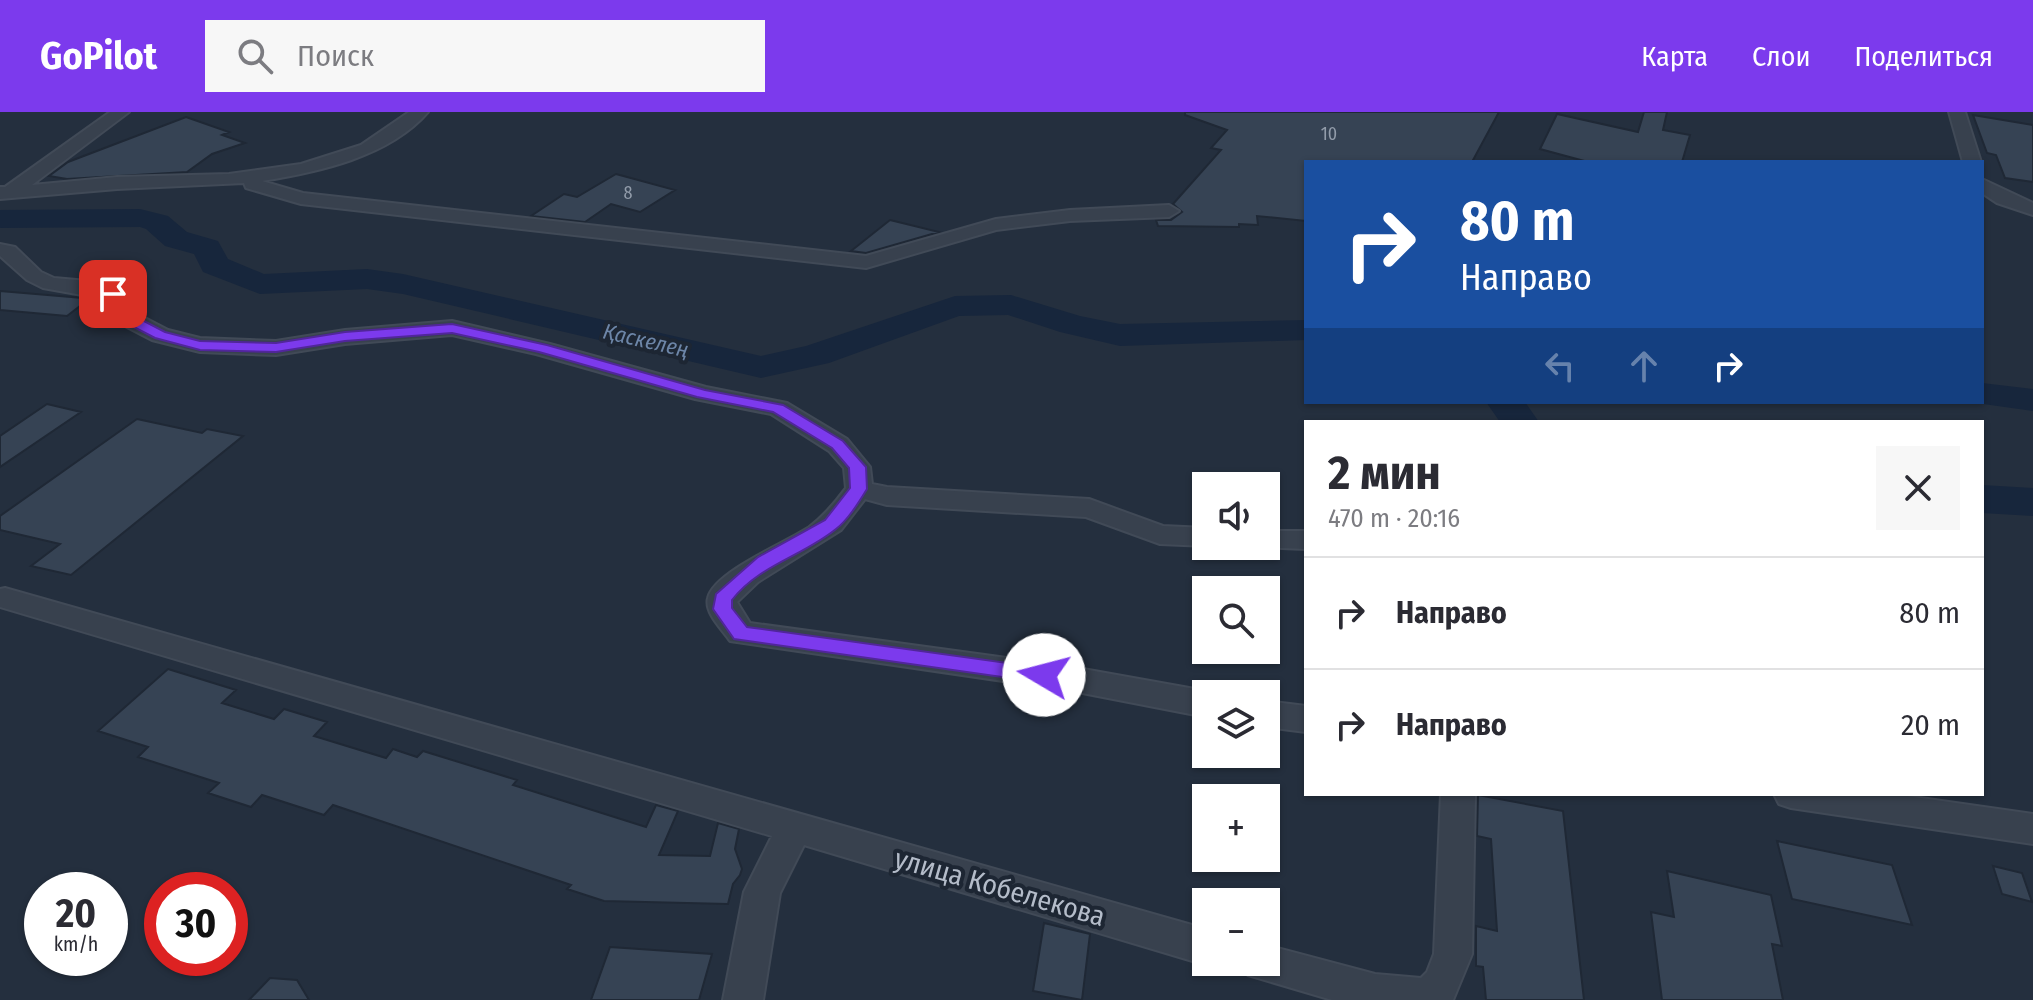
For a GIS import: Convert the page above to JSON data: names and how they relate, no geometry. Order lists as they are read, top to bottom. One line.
{"streets":{"street":["улица Кобелекова"]},"water":["Қаскелең"],"house_numbers":["10","8"],"page":{"header":"GoPilot","search":"Поиск","nav":["Карта","Слои","Поделиться"],"turn":["80 m","Направо"],"heading":["2 мин","470 m · 20:16"],"map_buttons":["+","−"],"list":[{"name":"Направо","value":"80 m"},{"name":"Направо","value":"20 m"}],"speed":"20 km/h","limit":"30"}}
